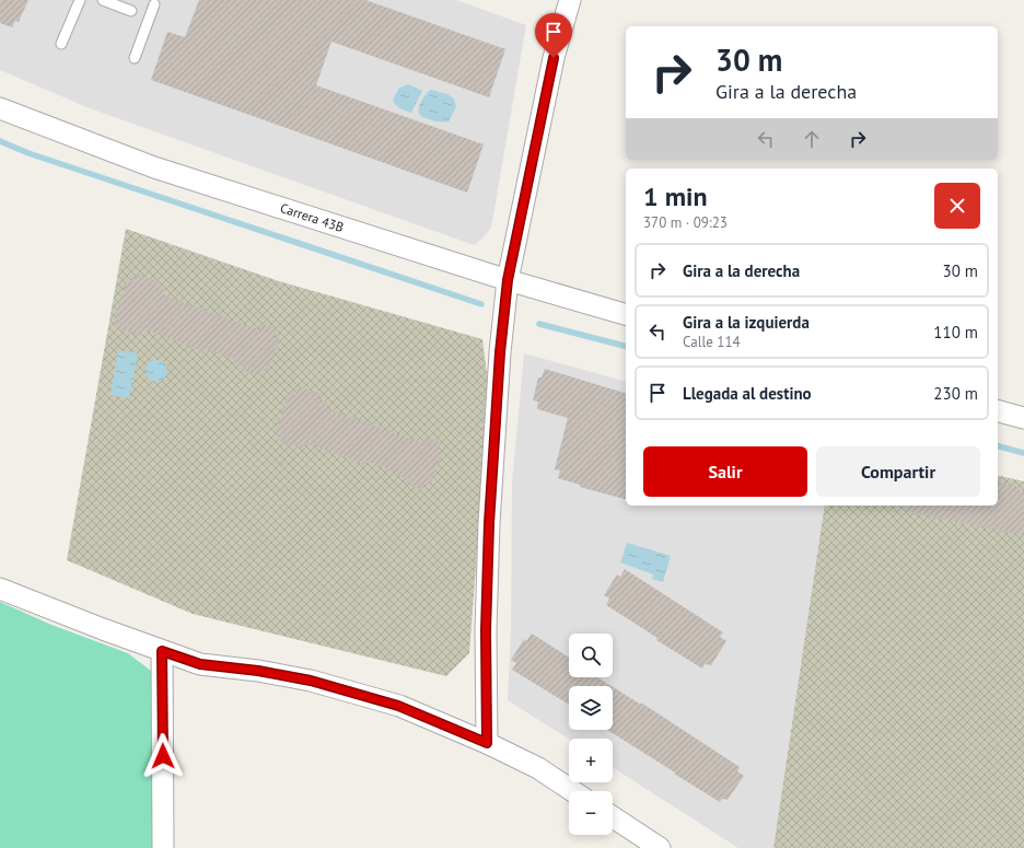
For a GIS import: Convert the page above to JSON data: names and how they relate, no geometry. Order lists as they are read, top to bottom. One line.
{"streets":{"street":["Carrera 43B"]},"page":{"turn":["30 m","Gira a la derecha"],"heading":["1 min","370 m · 09:23"],"list":[{"name":"Gira a la derecha","value":"30 m"},{"name":"Gira a la izquierda","note":"Calle 114","value":"110 m"},{"name":"Llegada al destino","value":"230 m"}],"buttons":["Salir","Compartir"],"map_buttons":["+","−"]}}
